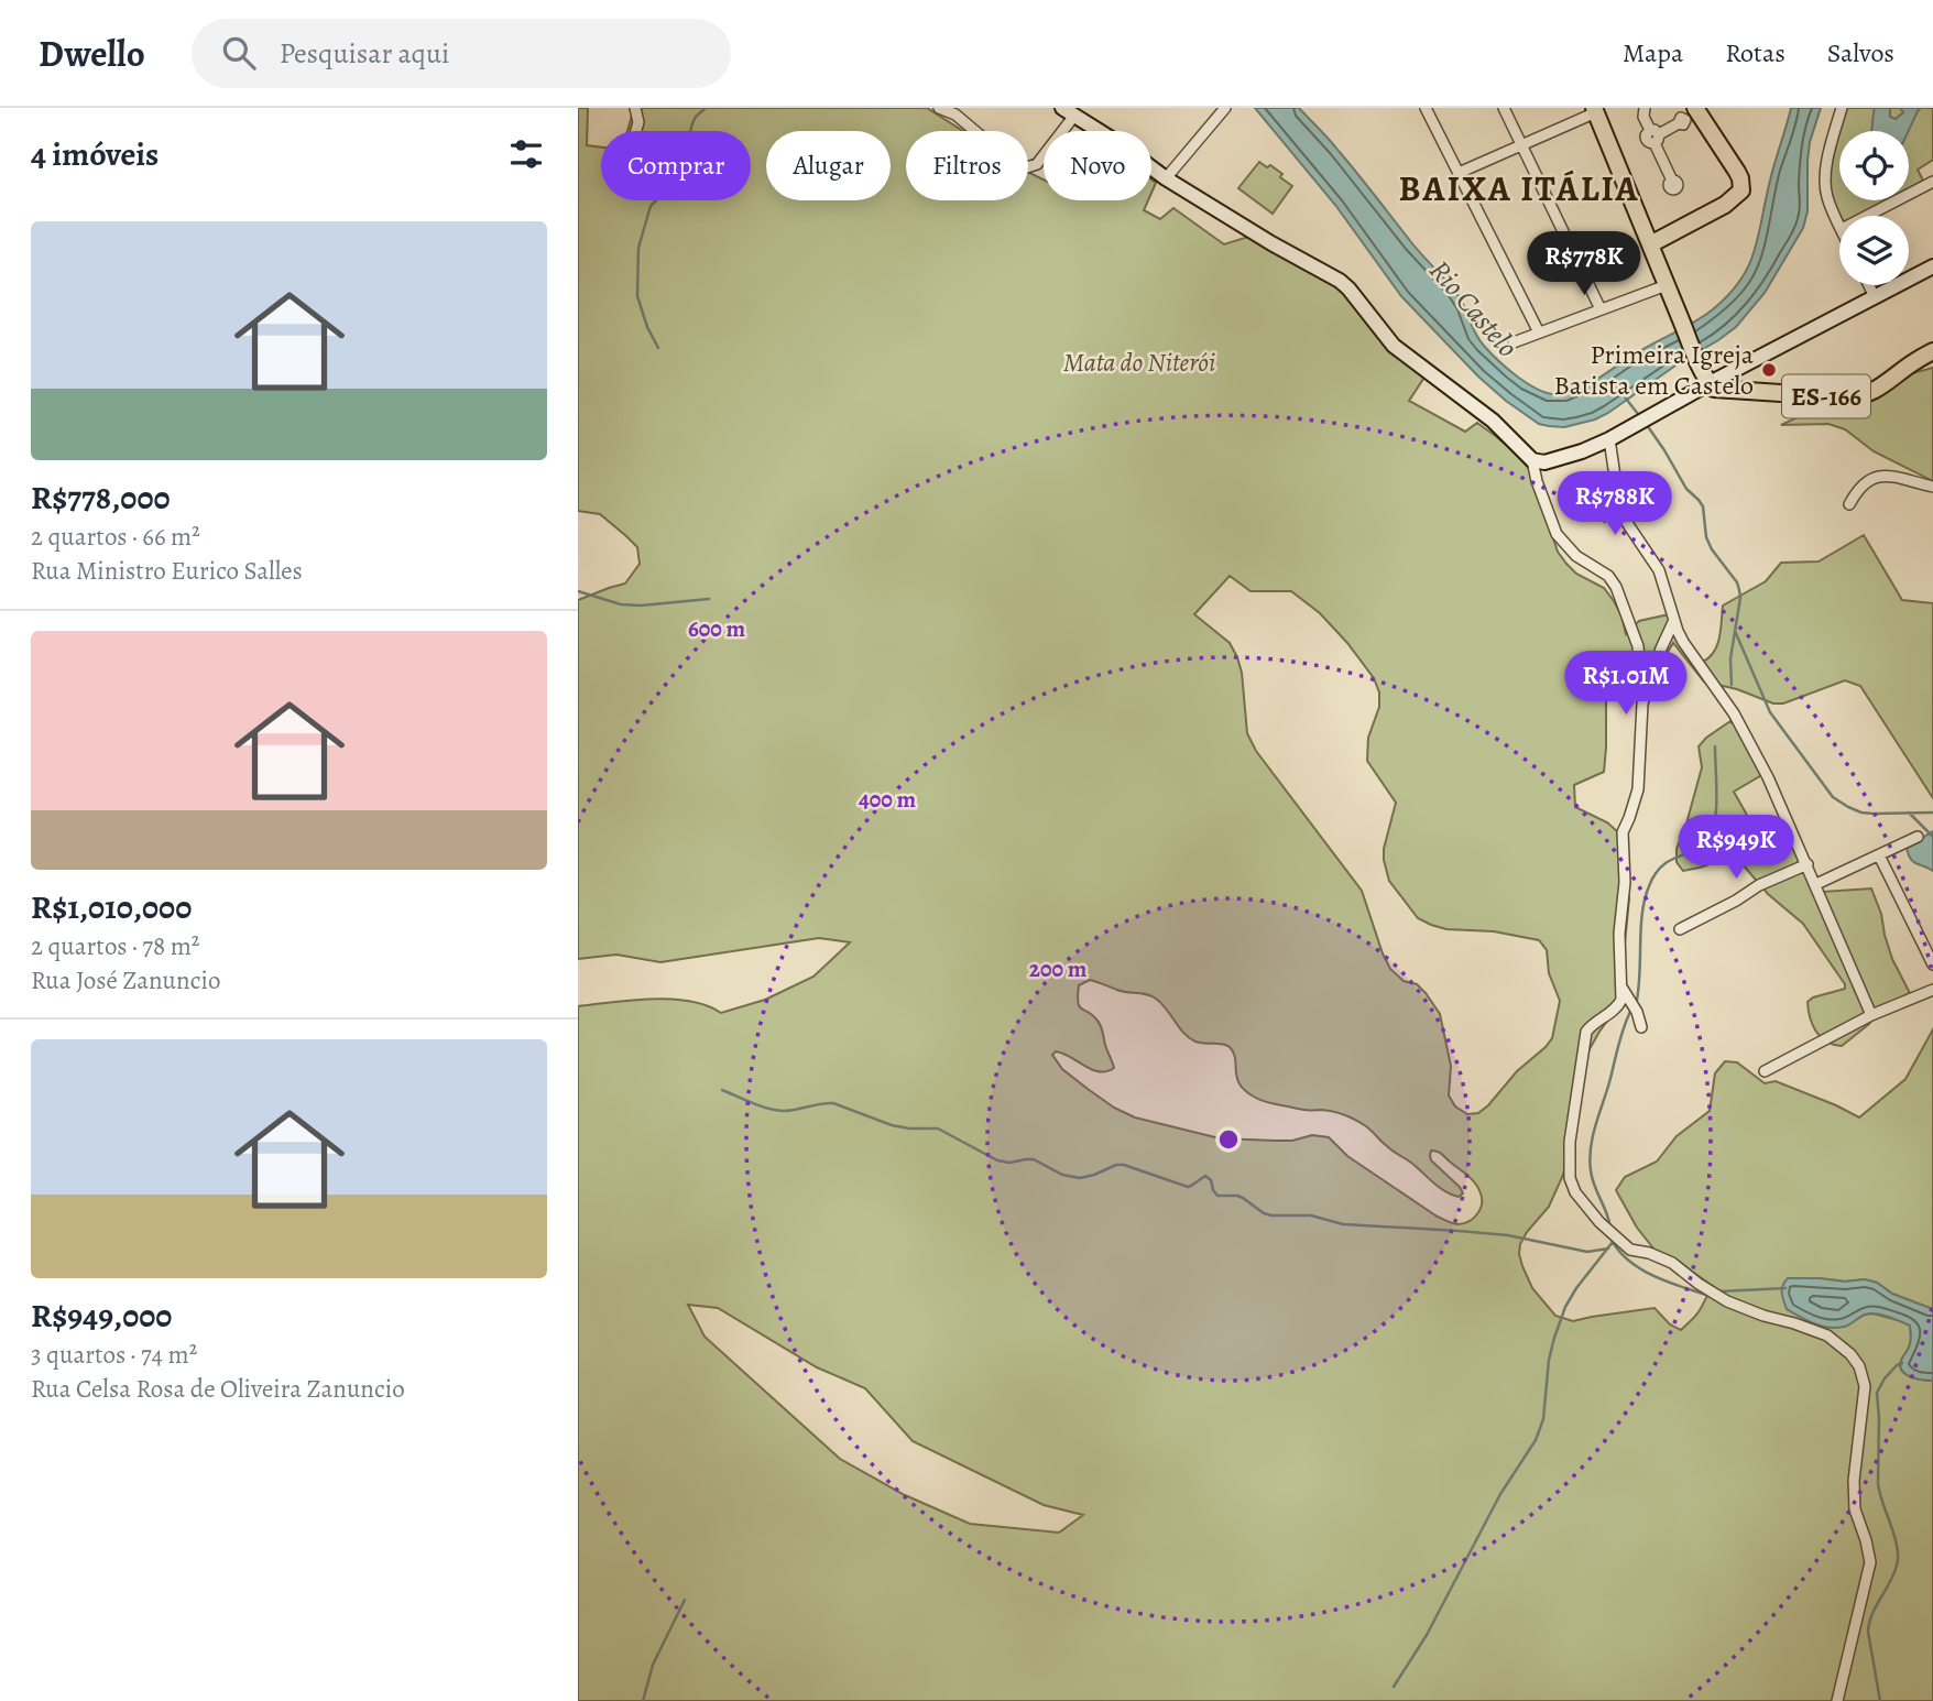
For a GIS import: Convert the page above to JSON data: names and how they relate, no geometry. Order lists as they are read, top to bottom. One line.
{"streets":{"main road":["ES-166"]},"districts":["BAIXA ITÁLIA"],"water":["Rio Castelo"],"parks":["Mata do Niterói"],"places":["Primeira Igreja Batista em Castelo"],"page":{"header":"Dwello","search":"Pesquisar aqui","nav":["Mapa","Rotas","Salvos"],"heading":"4 imóveis","chip":["Comprar","Alugar","Filtros","Novo"],"list":[{"name":"R$778,000","note":"2 quartos · 66 m² · Rua Ministro Eurico Salles"},{"name":"R$1,010,000","note":"2 quartos · 78 m² · Rua José Zanuncio"},{"name":"R$949,000","note":"3 quartos · 74 m² · Rua Celsa Rosa de Oliveira Zanuncio"}],"price":["R$778K","R$788K","R$1.01M","R$949K"]},"rings":["600 m","400 m","200 m"]}
